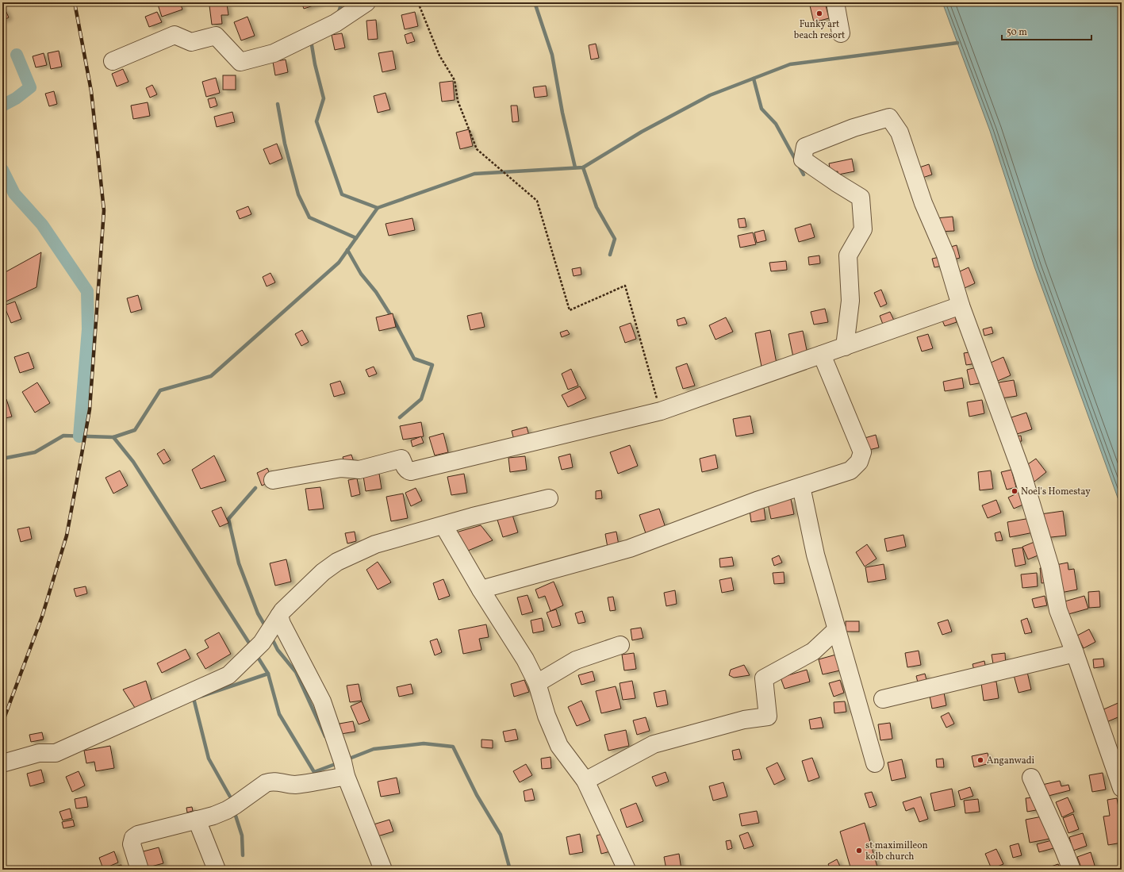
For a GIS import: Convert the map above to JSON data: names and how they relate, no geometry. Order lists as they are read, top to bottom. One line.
{"places":["Funky art beach resort","Noel's Homestay","Anganwadi","st maximilleon kolb church"],"scale_bar":"50 m"}
